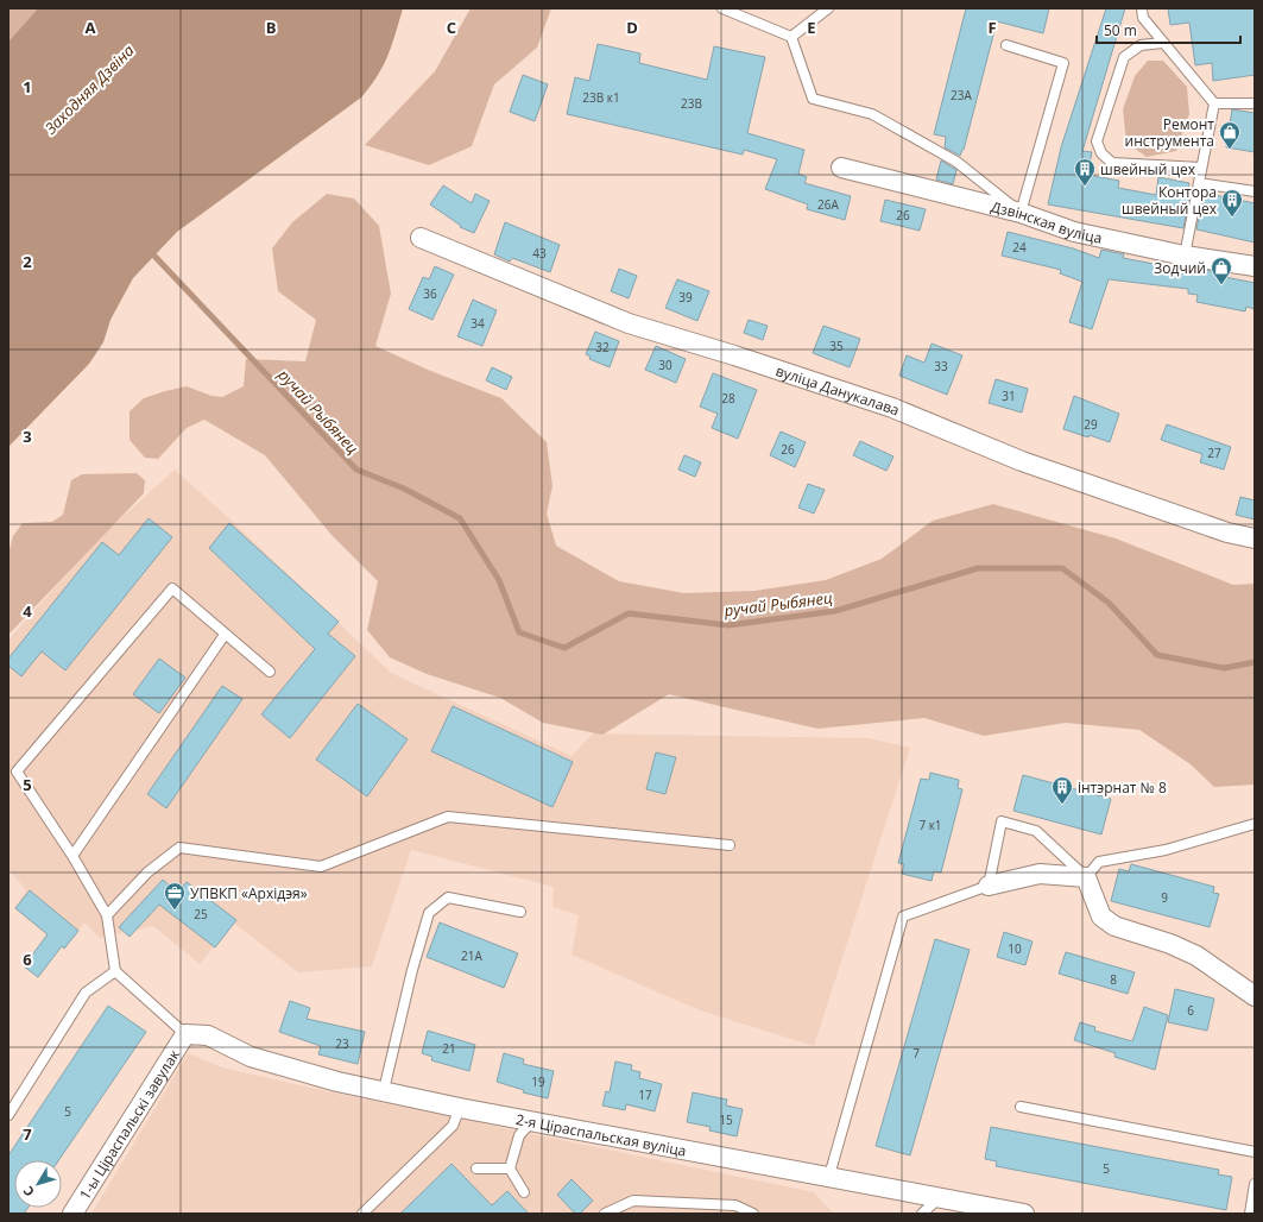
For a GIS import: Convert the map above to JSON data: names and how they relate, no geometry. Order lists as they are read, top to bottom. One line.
{"streets":{"street":["Дзвінская вуліца","вуліца Данукалава","1-ы Ціраспальскі завулак","2-я Ціраспальская вуліца"]},"crossings":[["1-ы Ціраспальскі завулак","2-я Ціраспальская вуліца"]],"water":["Заходняя Дзвіна","ручай Рыбянец"],"places":{"shop":["Ремонт инструмента","Зодчий"],"building":["швейный цех","Контора швейный цех","інтэрнат № 8"],"office":["УПВКП «Архідэя»"]},"house_numbers":["23А","23В к1","23В","26А","26","24","43","36","39","34","35","32","30","33","31","28","29","26","27","7 к1","9","25","10","21А","8","6","23","21","7","19","17","5","15","5"],"scale_bar":"50 m","north":"bottom left","grid":{"columns":["A","B","C","D","E","F"],"rows":["1","2","3","4","5","6","7"]}}
